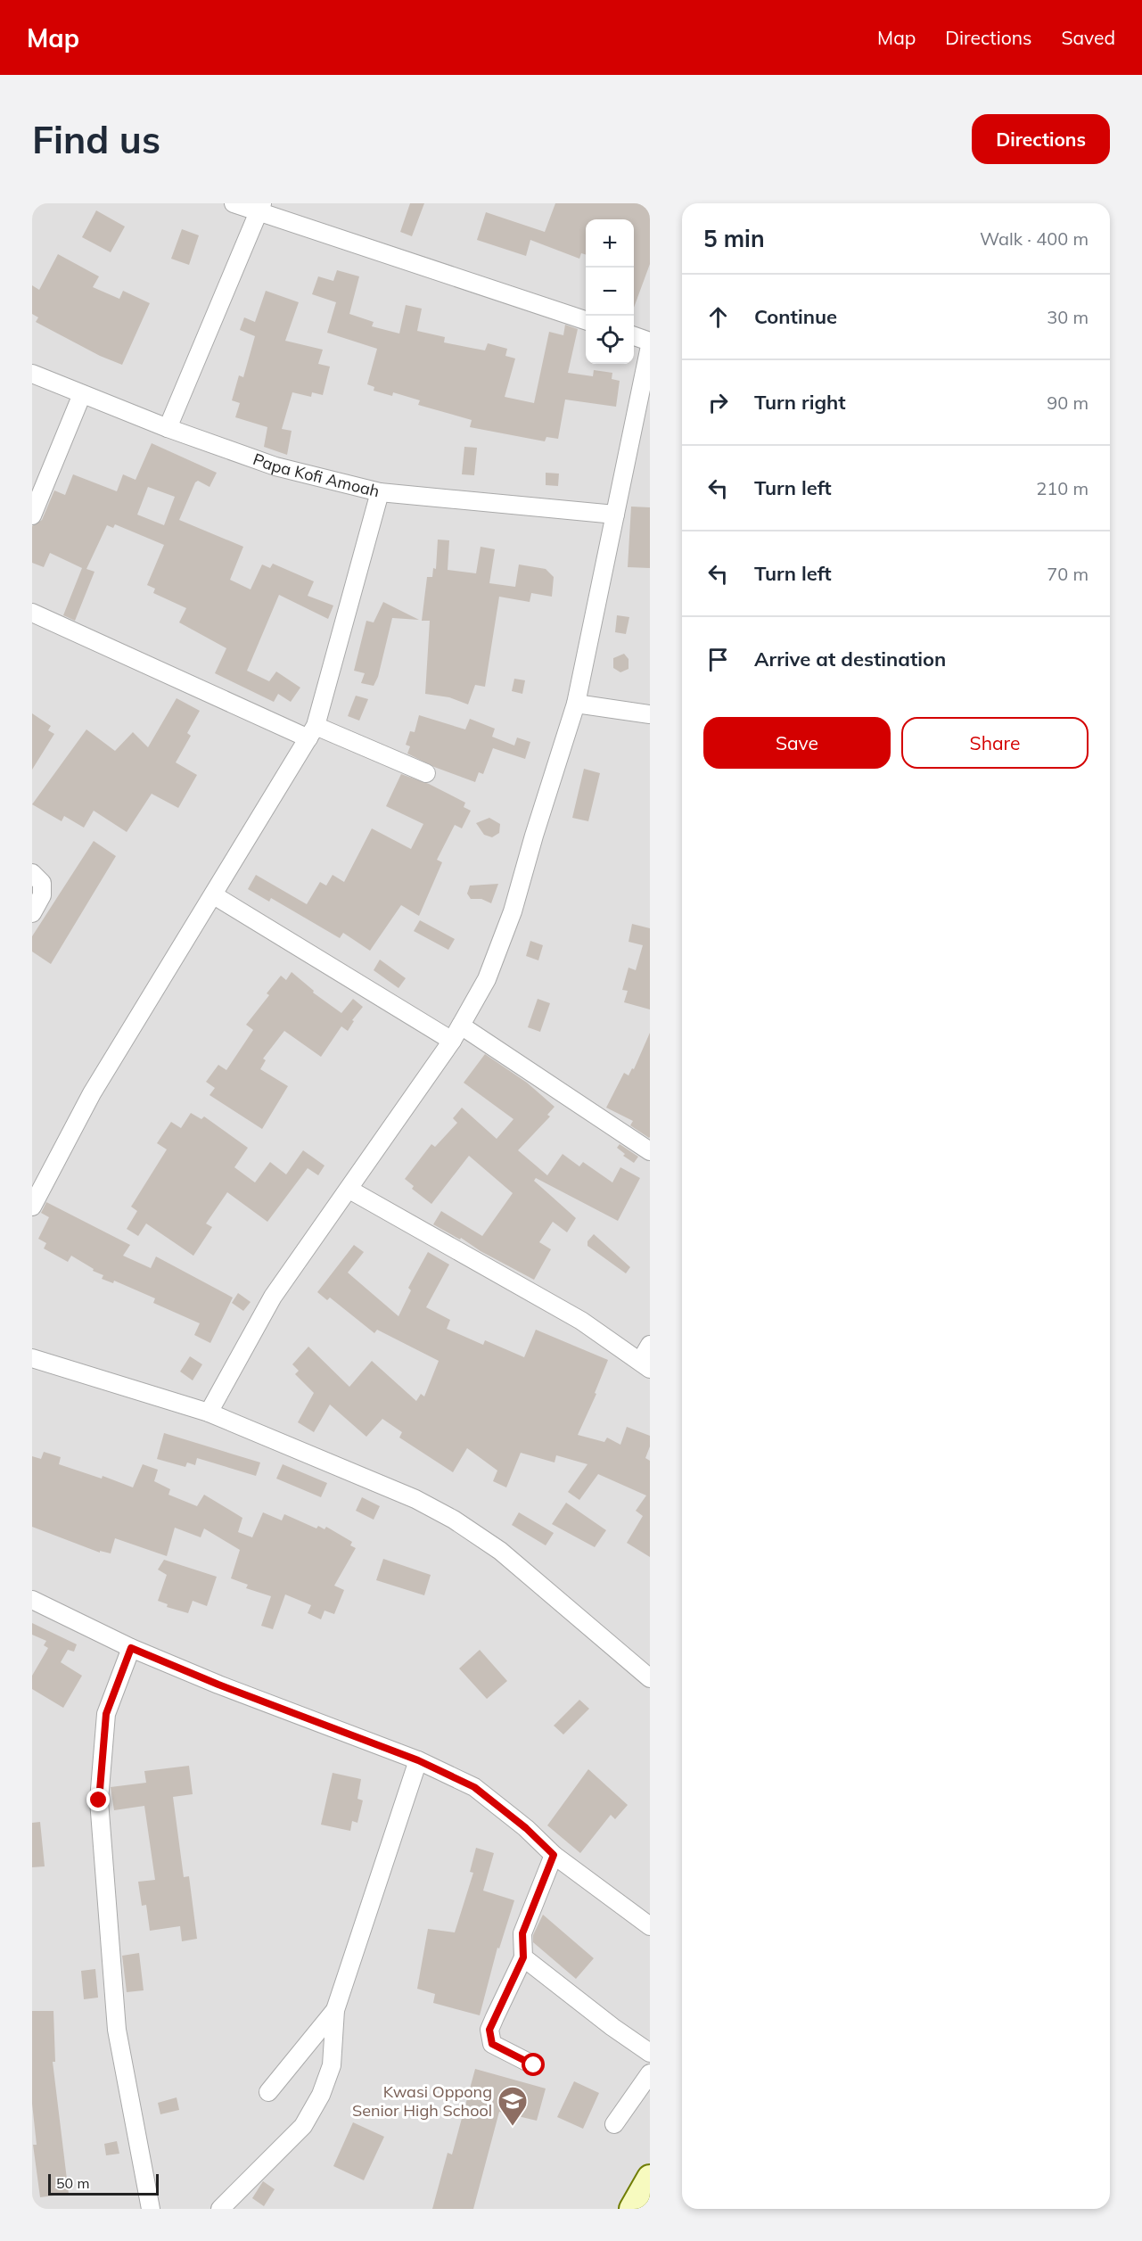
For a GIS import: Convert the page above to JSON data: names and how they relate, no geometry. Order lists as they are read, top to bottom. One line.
{"streets":{"street":["Papa Kofi Amoah"]},"places":{"school or university":["Kwasi Oppong Senior High School"]},"scale_bar":"50 m","page":{"header":"Map","nav":["Map","Directions","Saved"],"buttons":["Directions",["Save","Share"]],"title":"Find us","heading":["5 min","Walk · 400 m"],"map_buttons":["+","−"],"list":[["Continue","30 m"],["Turn right","90 m"],["Turn left","210 m"],["Turn left","70 m"],"Arrive at destination"],"scale":"50 m"}}
